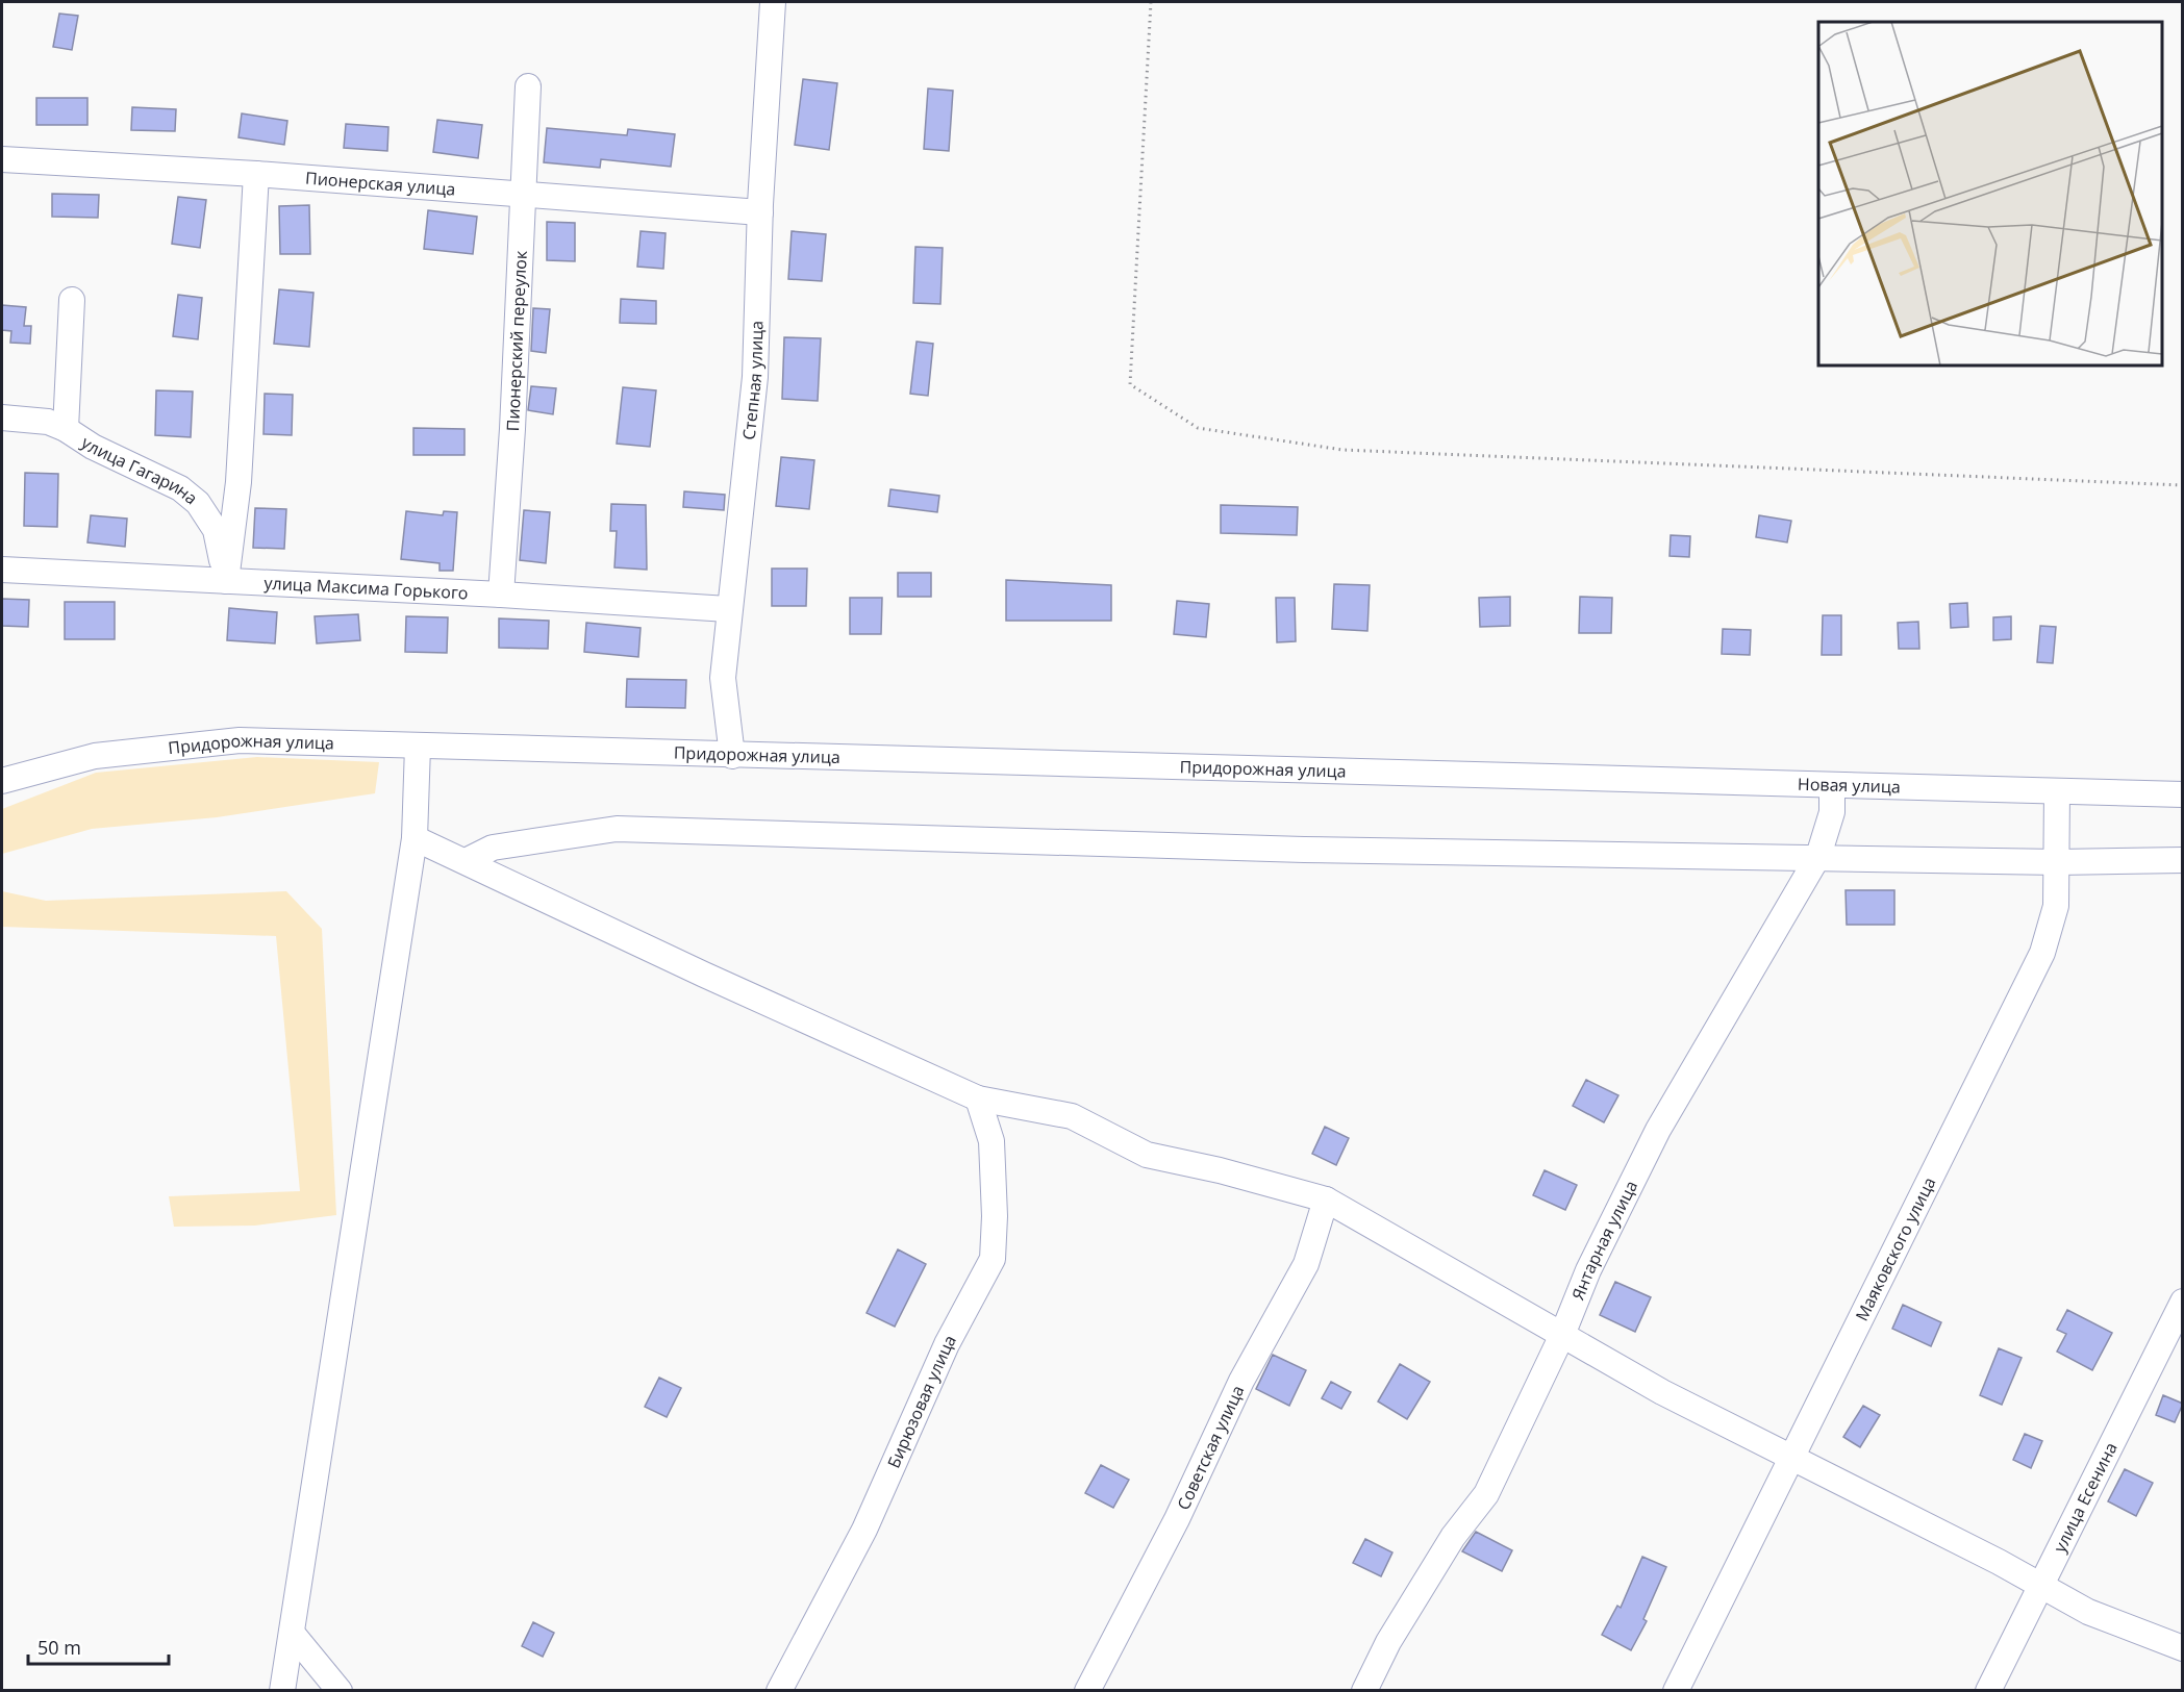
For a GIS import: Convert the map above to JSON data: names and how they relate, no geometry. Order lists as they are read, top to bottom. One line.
{"streets":{"street":["Пионерская улица","Пионерский переулок","Степная улица","улица Гагарина","улица Максима Горького","Придорожная улица","Новая улица","Янтарная улица","Маяковского улица","Бирюзовая улица","Советская улица","улица Есенина"]},"crossings":[["Пионерская улица","Пионерский переулок"],["Пионерская улица","Степная улица"],["Пионерский переулок","улица Максима Горького"],["Степная улица","улица Максима Горького"],["Степная улица","Придорожная улица"],["улица Гагарина","улица Максима Горького"],["Придорожная улица","Новая улица"],["Новая улица","Янтарная улица"],["Новая улица","Маяковского улица"]],"scale_bar":"50 m"}
